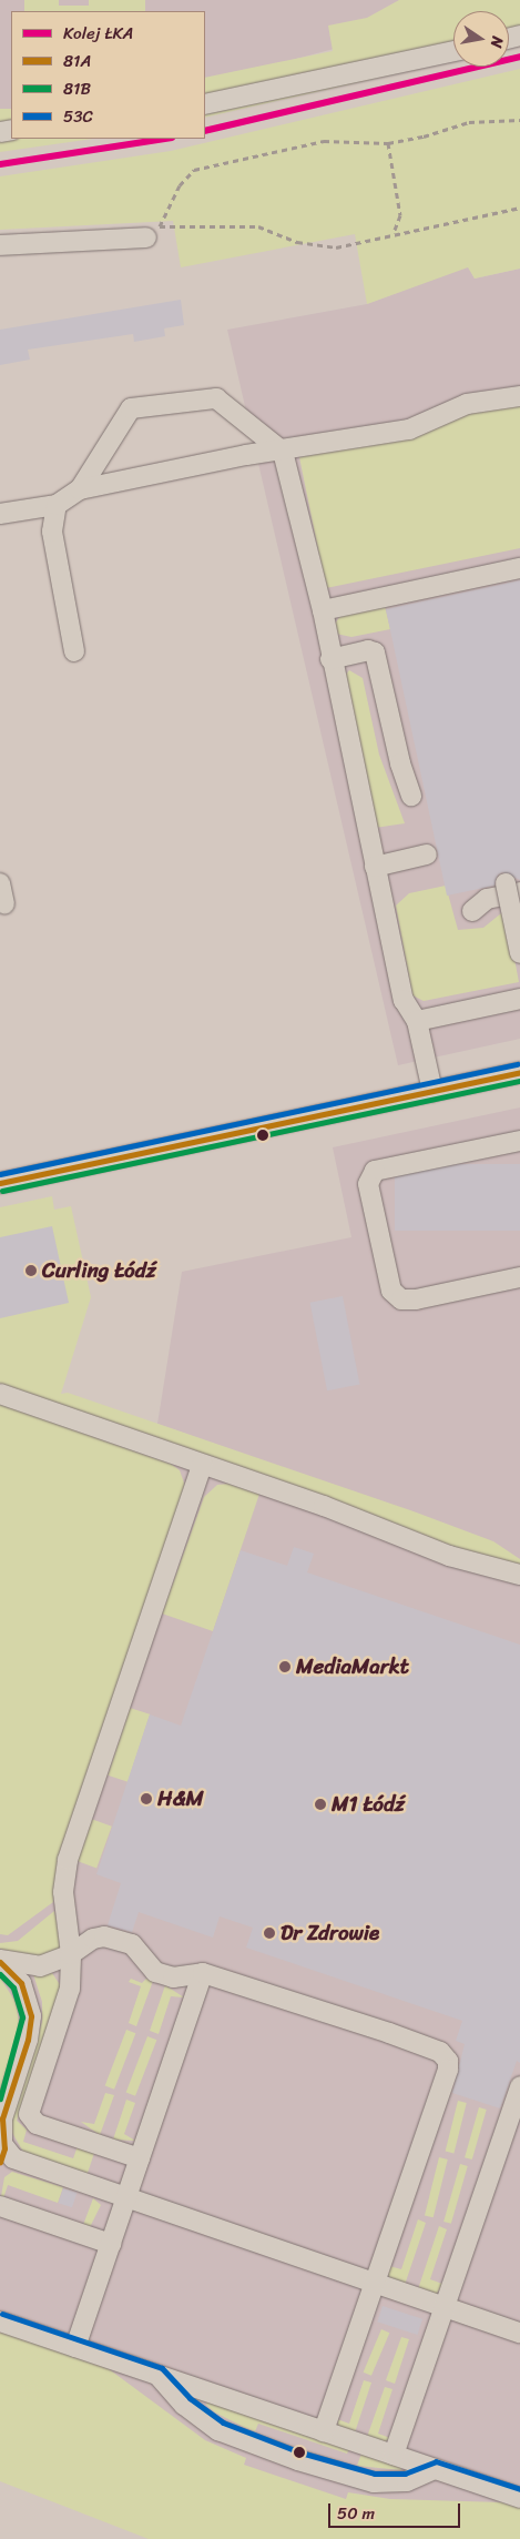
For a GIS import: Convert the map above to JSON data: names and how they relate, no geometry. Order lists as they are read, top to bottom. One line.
{"places":["Curling Łódź","MediaMarkt","H&M","M1 Łódź","Dr Zdrowie"],"lines":["rail line ŁKA","transit line 53C","transit line 81A","transit line 81B"],"legend":["Kolej ŁKA","81A","81B","53C"],"scale_bar":"50 m","north":"right"}
